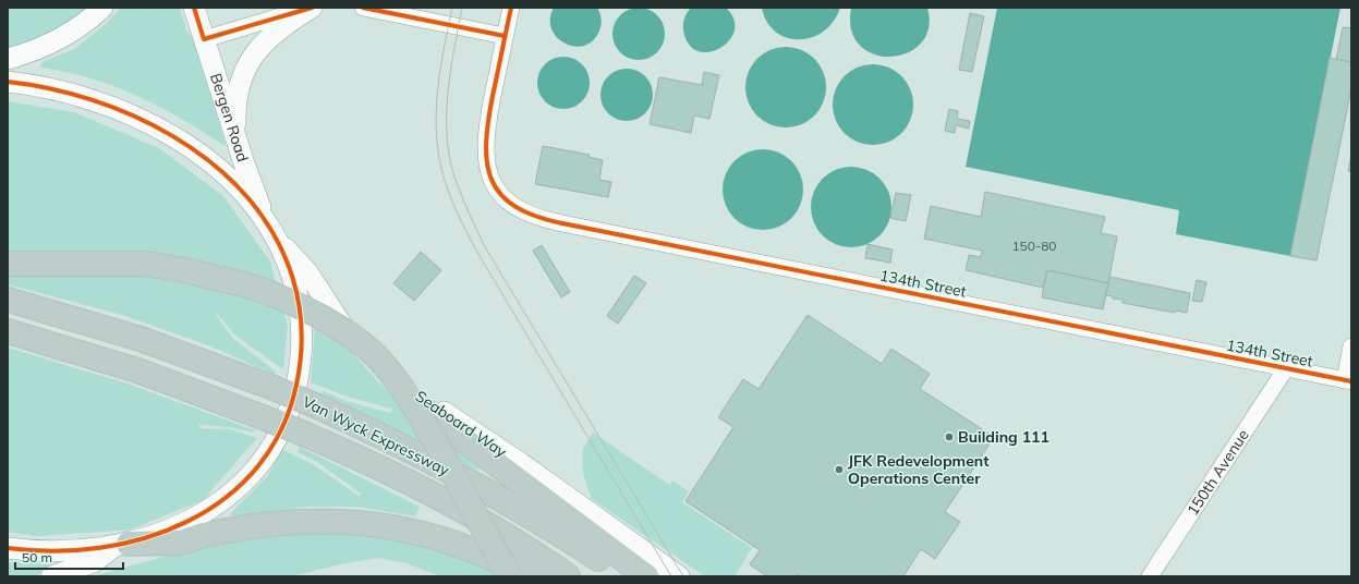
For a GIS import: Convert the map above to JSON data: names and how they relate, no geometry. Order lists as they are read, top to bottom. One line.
{"streets":{"highway":["Van Wyck Expressway"],"street":["Bergen Road","134th Street","Seaboard Way","150th Avenue"]},"crossings":[["Bergen Road","Seaboard Way"],["134th Street","150th Avenue"]],"places":["Building 111","JFK Redevelopment Operations Center"],"house_numbers":["150-80"],"scale_bar":"50 m"}
